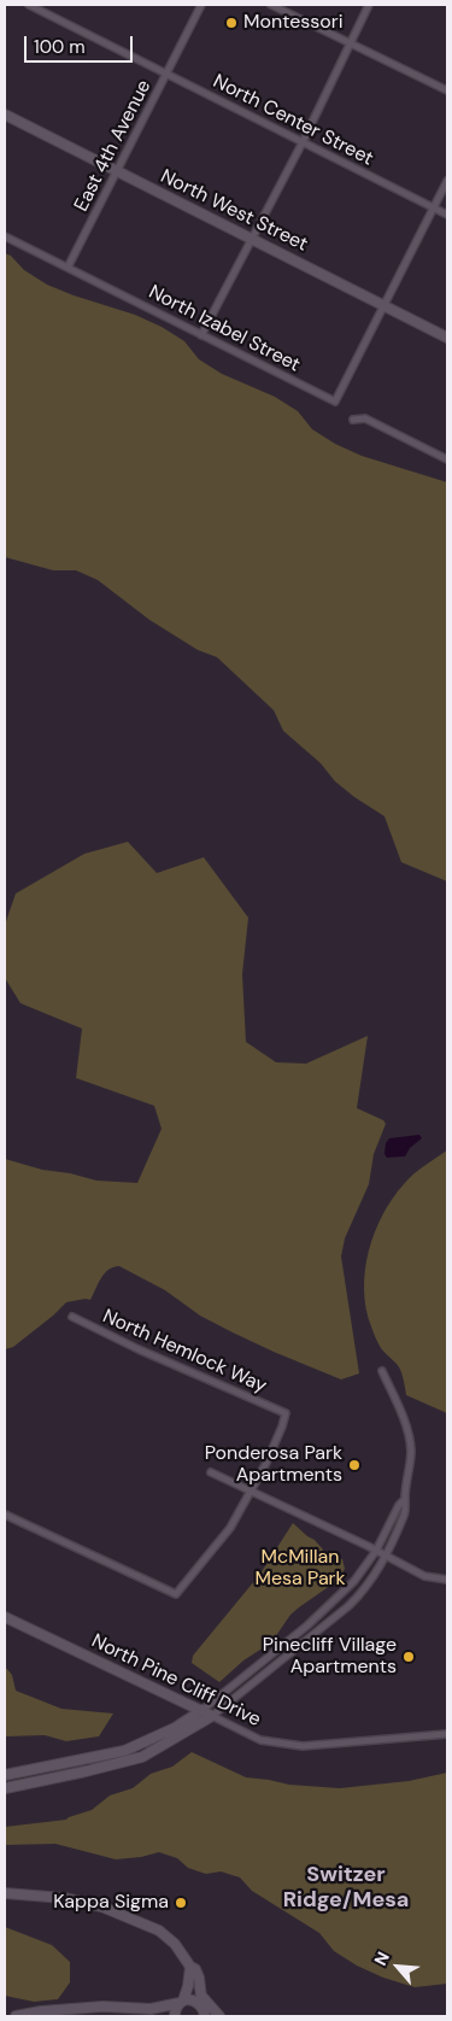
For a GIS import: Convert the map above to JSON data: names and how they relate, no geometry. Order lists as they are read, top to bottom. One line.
{"streets":{"street":["North Center Street","East 4th Avenue","North West Street","North Izabel Street","North Hemlock Way","North Pine Cliff Drive"]},"crossings":[["North Center Street","East 4th Avenue"],["East 4th Avenue","North West Street"],["East 4th Avenue","North Izabel Street"],["North West Street","North Izabel Street"]],"districts":["Switzer Ridge/Mesa"],"parks":["McMillan Mesa Park"],"places":["Montessori","Ponderosa Park Apartments","Pinecliff Village Apartments","Kappa Sigma"],"scale_bar":"100 m","north":"top left"}
